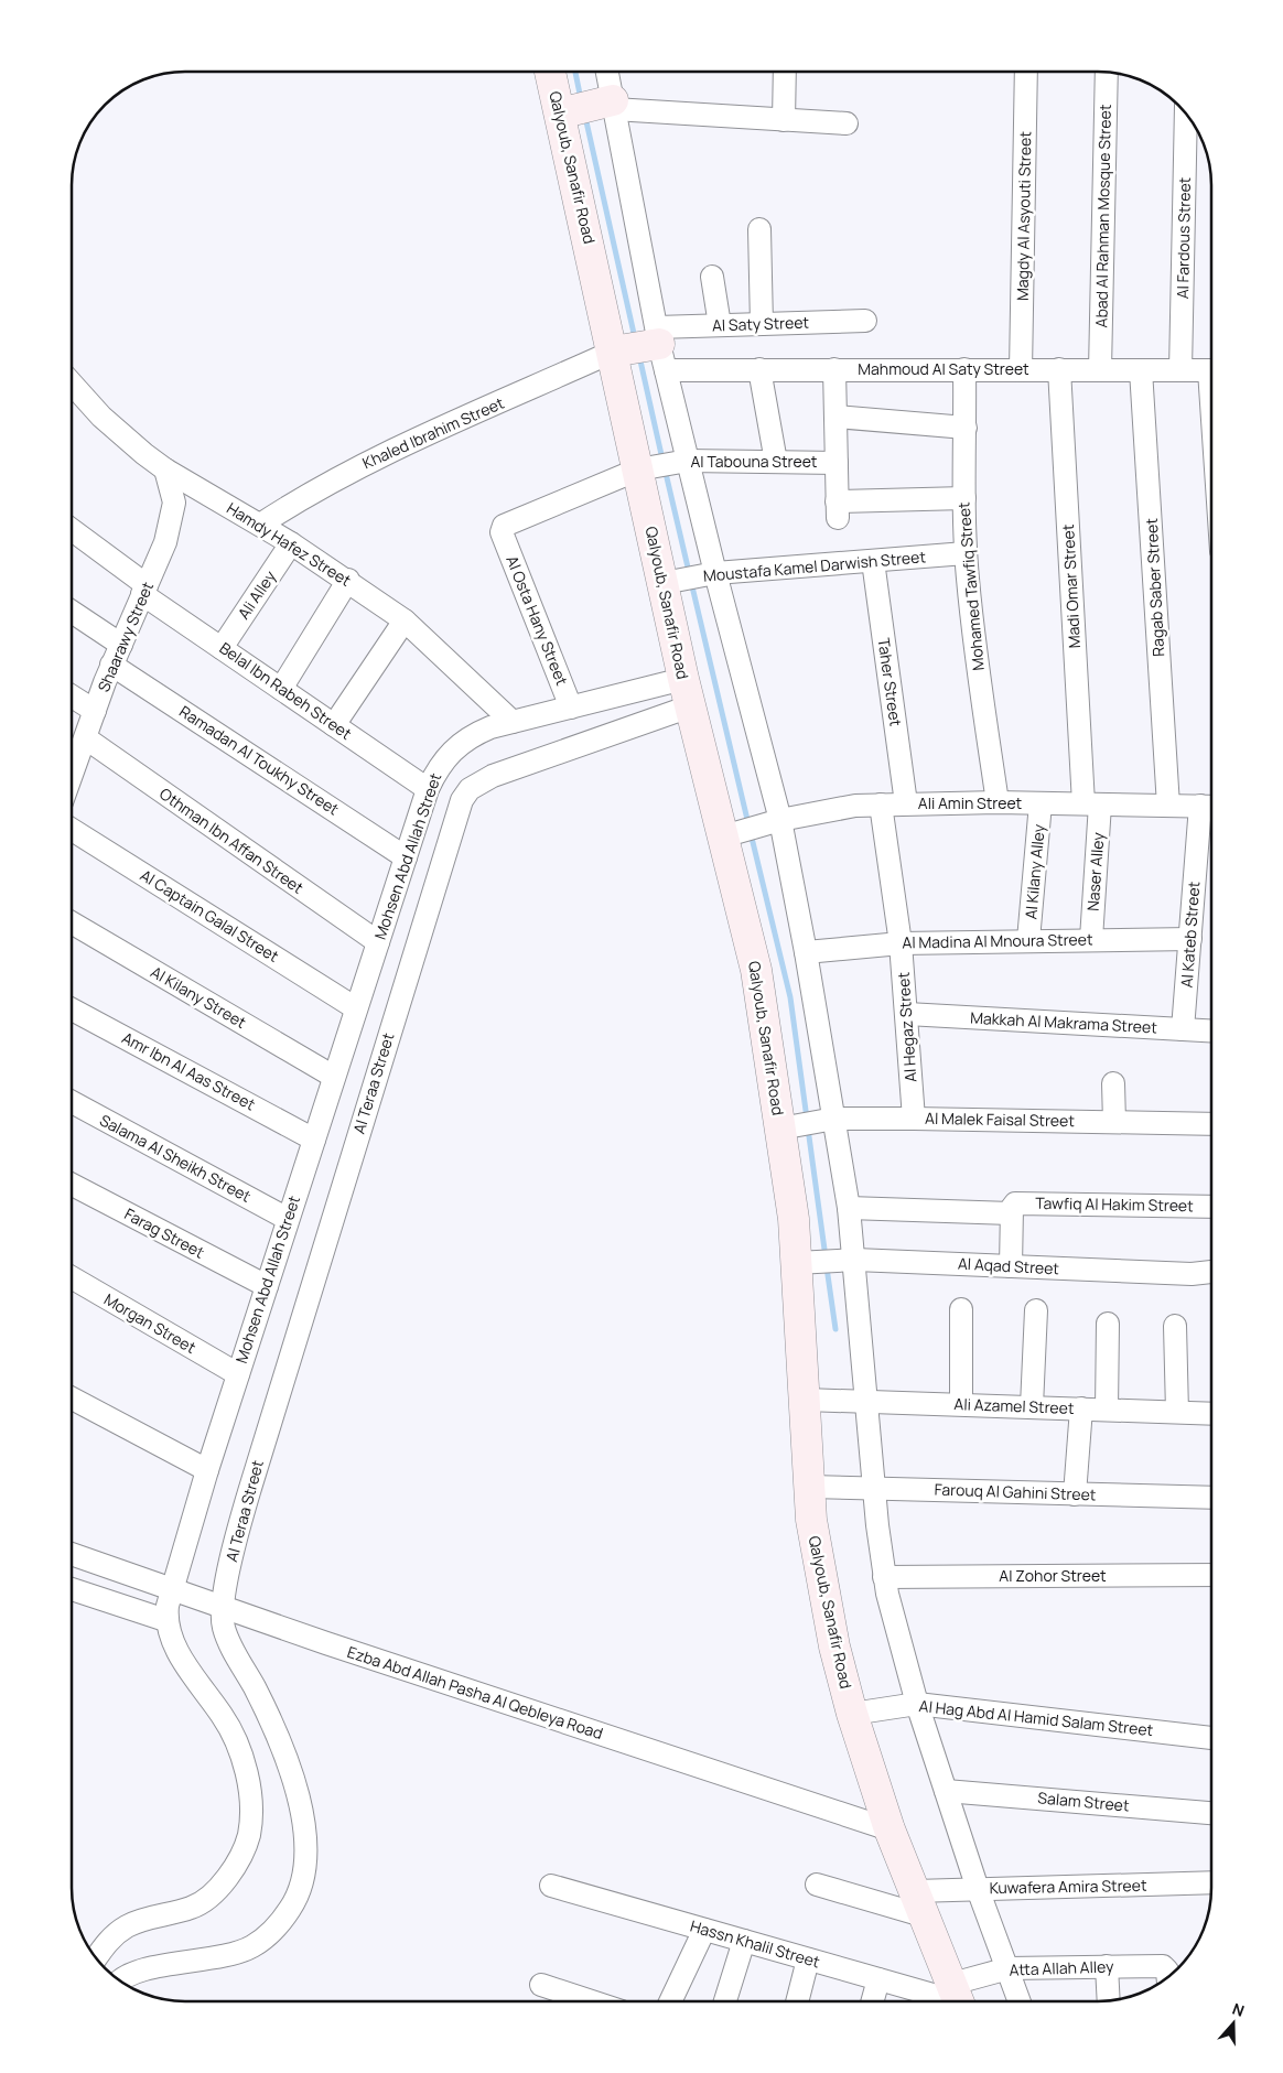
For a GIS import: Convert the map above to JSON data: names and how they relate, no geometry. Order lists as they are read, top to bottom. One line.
{"streets":{"street":["Qalyoub, Sanafir Road","Magdy Al Asyouti Street","Abad Al Rahman Mosque Street","Al Fardous Street","Al Saty Street","Mahmoud Al Saty Street","Khaled Ibrahim Street","Al Tabouna Street","Hamdy Hafez Street","Moustafa Kamel Darwish Street","Mohamed Tawfiq Street","Madi Omar Street","Ragab Saber Street","Ali Alley","Al Osta Hany Street","Shaarawy Street","Taher Street","Belal Ibn Rabeh Street","Ramadan Al Toukhy Street","Ali Amin Street","Othman Ibn Affan Street","Mohsen Abd Allah Street","Al Kilany Alley","Naser Alley","Al Captain Galal Street","Al Kateb Street","Al Madina Al Mnoura Street","Al Kilany Street","Makkah Al Makrama Street","Al Hegaz Street","Amr Ibn Al Aas Street","Al Teraa Street","Al Malek Faisal Street","Salama Al Sheikh Street","Tawfiq Al Hakim Street","Farag Street","Al Aqad Street","Morgan Street","Ali Azamel Street","Farouq Al Gahini Street","Al Zohor Street","Ezba Abd Allah Pasha Al Qebleya Road","Al Hag Abd Al Hamid Salam Street","Salam Street","Kuwafera Amira Street","Hassn Khalil Street","Atta Allah Alley"]},"crossings":[["Qalyoub, Sanafir Road","Khaled Ibrahim Street"],["Qalyoub, Sanafir Road","Al Tabouna Street"],["Qalyoub, Sanafir Road","Moustafa Kamel Darwish Street"],["Qalyoub, Sanafir Road","Ali Amin Street"],["Qalyoub, Sanafir Road","Mohsen Abd Allah Street"],["Qalyoub, Sanafir Road","Al Teraa Street"],["Qalyoub, Sanafir Road","Al Malek Faisal Street"],["Qalyoub, Sanafir Road","Al Aqad Street"],["Qalyoub, Sanafir Road","Ali Azamel Street"],["Qalyoub, Sanafir Road","Farouq Al Gahini Street"],["Qalyoub, Sanafir Road","Ezba Abd Allah Pasha Al Qebleya Road"],["Qalyoub, Sanafir Road","Al Hag Abd Al Hamid Salam Street"],["Qalyoub, Sanafir Road","Kuwafera Amira Street"],["Qalyoub, Sanafir Road","Hassn Khalil Street"],["Qalyoub, Sanafir Road","Atta Allah Alley"],["Magdy Al Asyouti Street","Mahmoud Al Saty Street"],["Abad Al Rahman Mosque Street","Mahmoud Al Saty Street"],["Al Fardous Street","Mahmoud Al Saty Street"],["Al Saty Street","Mahmoud Al Saty Street"],["Mahmoud Al Saty Street","Mohamed Tawfiq Street"],["Mahmoud Al Saty Street","Madi Omar Street"],["Mahmoud Al Saty Street","Ragab Saber Street"],["Khaled Ibrahim Street","Hamdy Hafez Street"],["Al Tabouna Street","Al Osta Hany Street"],["Hamdy Hafez Street","Ali Alley"],["Hamdy Hafez Street","Shaarawy Street"],["Hamdy Hafez Street","Mohsen Abd Allah Street"],["Moustafa Kamel Darwish Street","Mohamed Tawfiq Street"],["Moustafa Kamel Darwish Street","Taher Street"],["Mohamed Tawfiq Street","Ali Amin Street"],["Madi Omar Street","Ali Amin Street"],["Madi Omar Street","Naser Alley"],["Ragab Saber Street","Ali Amin Street"],["Ali Alley","Belal Ibn Rabeh Street"],["Al Osta Hany Street","Mohsen Abd Allah Street"],["Shaarawy Street","Belal Ibn Rabeh Street"],["Shaarawy Street","Ramadan Al Toukhy Street"],["Shaarawy Street","Othman Ibn Affan Street"],["Taher Street","Ali Amin Street"],["Belal Ibn Rabeh Street","Mohsen Abd Allah Street"],["Ramadan Al Toukhy Street","Mohsen Abd Allah Street"],["Ali Amin Street","Al Kilany Alley"],["Ali Amin Street","Naser Alley"],["Ali Amin Street","Al Kateb Street"],["Ali Amin Street","Al Hegaz Street"],["Othman Ibn Affan Street","Mohsen Abd Allah Street"],["Mohsen Abd Allah Street","Al Captain Galal Street"],["Mohsen Abd Allah Street","Al Kilany Street"],["Mohsen Abd Allah Street","Amr Ibn Al Aas Street"],["Mohsen Abd Allah Street","Al Teraa Street"],["Mohsen Abd Allah Street","Salama Al Sheikh Street"],["Mohsen Abd Allah Street","Farag Street"],["Mohsen Abd Allah Street","Morgan Street"],["Mohsen Abd Allah Street","Ezba Abd Allah Pasha Al Qebleya Road"],["Al Kilany Alley","Al Madina Al Mnoura Street"],["Naser Alley","Al Madina Al Mnoura Street"],["Al Kateb Street","Al Madina Al Mnoura Street"],["Al Kateb Street","Makkah Al Makrama Street"],["Al Madina Al Mnoura Street","Al Hegaz Street"],["Makkah Al Makrama Street","Al Hegaz Street"],["Al Hegaz Street","Al Malek Faisal Street"],["Al Teraa Street","Ezba Abd Allah Pasha Al Qebleya Road"],["Hassn Khalil Street","Atta Allah Alley"]],"north":"top"}
